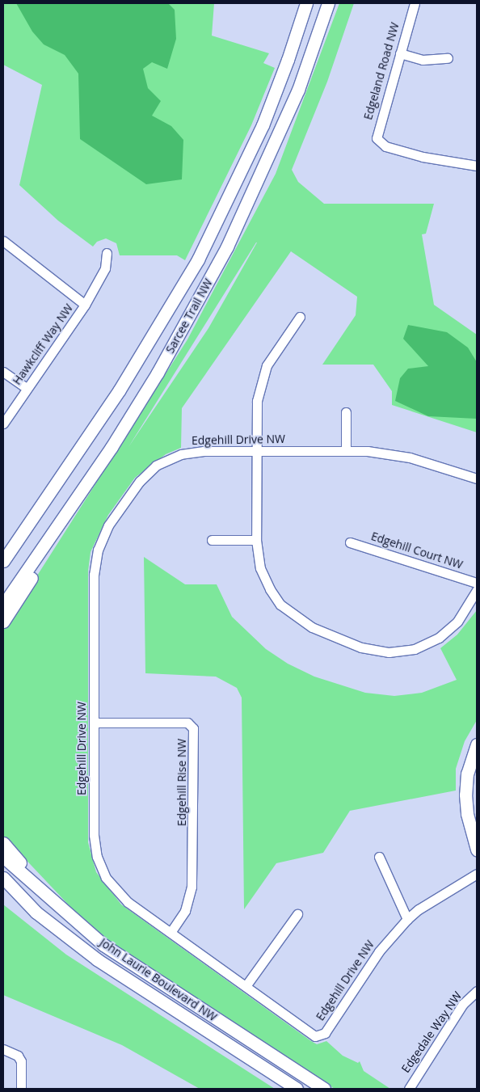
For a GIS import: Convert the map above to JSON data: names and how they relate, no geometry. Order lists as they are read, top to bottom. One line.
{"streets":{"main road":["Sarcee Trail NW","John Laurie Boulevard NW"],"street":["Edgeland Road NW","Hawkcliff Way NW","Edgehill Drive NW","Edgehill Court NW","Edgehill Rise NW","Edgedale Way NW"]},"crossings":[["Edgehill Drive NW","Edgehill Rise NW"]]}
